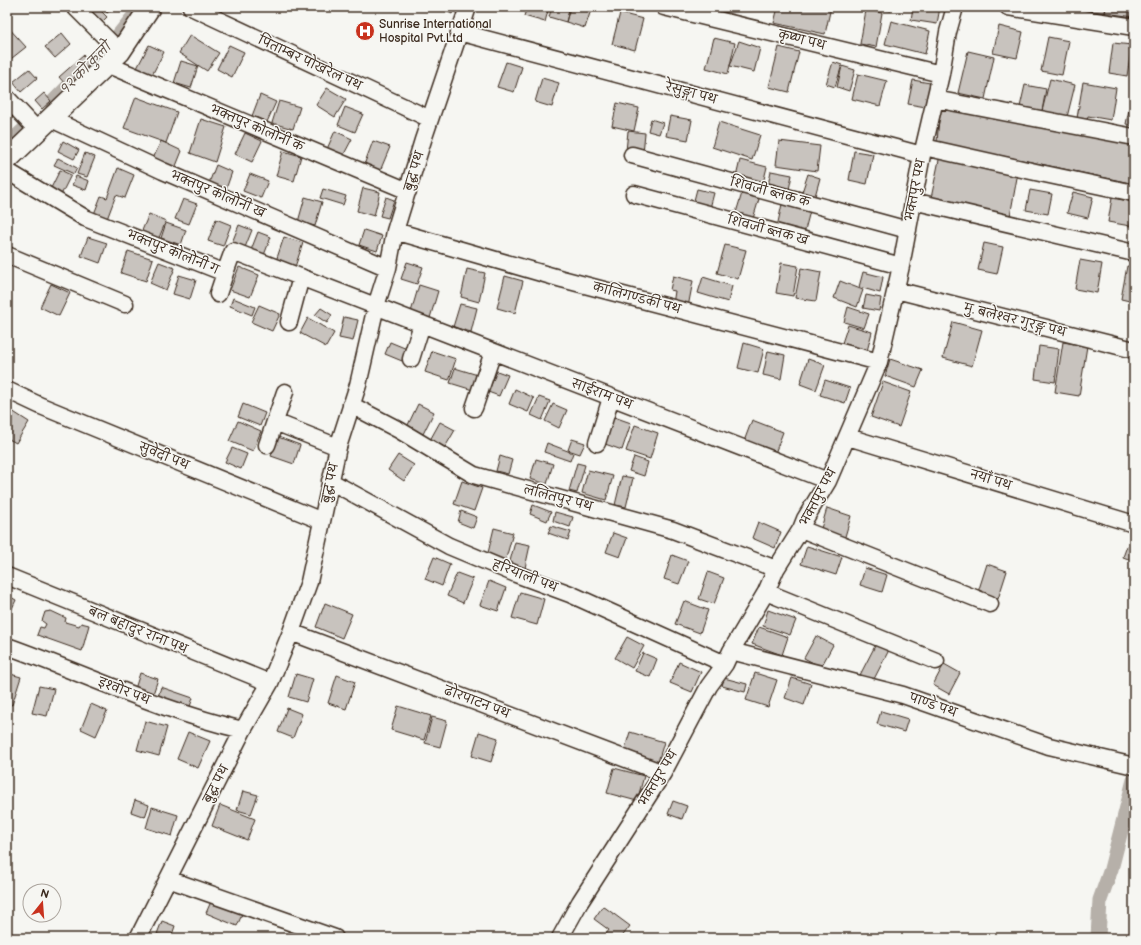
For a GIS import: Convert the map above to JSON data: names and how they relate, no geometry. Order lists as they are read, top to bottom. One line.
{"streets":{"street":["कृष्ण पथ","पिताम्बर पोखरेल पथ","रेसुङ्गा पथ","भक्तपुर कोलोनी क","बुद्ध पथ","भक्तपुर पथ","शिवजी ब्लक क","भक्तपुर कोलोनी ख","शिवजी ब्लक ख","भक्तपुर कोलोनी ग","कालिगण्डकी पथ","मु. बलेश्वर गुरङ्ग पथ","साईराम पथ","सुवेदी पथ","नयाँ पथ","ललितपुर पथ","हरियाली पथ","बल बहादुर राना पथ","इश्वोर पथ","ढोरपाटन पथ","पाण्डे पथ"]},"crossings":[["कृष्ण पथ","भक्तपुर पथ"],["पिताम्बर पोखरेल पथ","बुद्ध पथ"],["रेसुङ्गा पथ","बुद्ध पथ"],["रेसुङ्गा पथ","भक्तपुर पथ"],["भक्तपुर कोलोनी क","बुद्ध पथ"],["बुद्ध पथ","भक्तपुर कोलोनी ख"],["बुद्ध पथ","भक्तपुर कोलोनी ग"],["बुद्ध पथ","कालिगण्डकी पथ"],["बुद्ध पथ","साईराम पथ"],["बुद्ध पथ","सुवेदी पथ"],["बुद्ध पथ","ललितपुर पथ"],["बुद्ध पथ","हरियाली पथ"],["बुद्ध पथ","बल बहादुर राना पथ"],["बुद्ध पथ","इश्वोर पथ"],["बुद्ध पथ","ढोरपाटन पथ"],["भक्तपुर पथ","शिवजी ब्लक क"],["भक्तपुर पथ","शिवजी ब्लक ख"],["भक्तपुर पथ","कालिगण्डकी पथ"],["भक्तपुर पथ","मु. बलेश्वर गुरङ्ग पथ"],["भक्तपुर पथ","साईराम पथ"],["भक्तपुर पथ","नयाँ पथ"],["भक्तपुर पथ","ललितपुर पथ"],["भक्तपुर पथ","हरियाली पथ"],["भक्तपुर पथ","ढोरपाटन पथ"],["भक्तपुर पथ","पाण्डे पथ"],["भक्तपुर कोलोनी ग","साईराम पथ"],["हरियाली पथ","पाण्डे पथ"]],"water":["१२ को कुलो"],"places":{"hospital":["Sunrise International Hospital Pvt.Ltd"]},"north":"top"}
